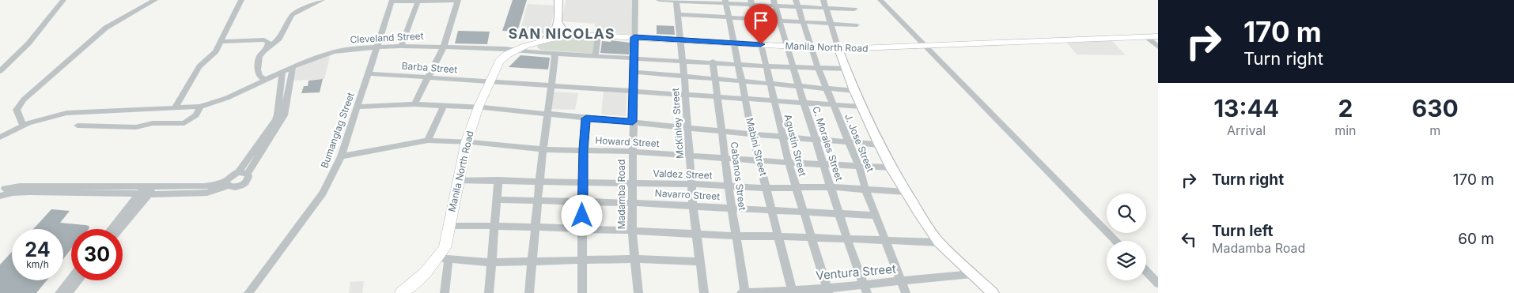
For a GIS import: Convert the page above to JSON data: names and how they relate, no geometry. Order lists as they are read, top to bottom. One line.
{"streets":{"highway":["Manila North Road"],"street":["Cleveland Street","Barba Street","McKinley Street","Bumanglag Street","Howard Street","J. Jose Street","C. Morales Street","Agustin Street","Mabini Street","Valdez Street","Cabanos Street","Madamba Road","Navarro Street","Ventura Street"]},"crossings":[["Cleveland Street","Manila North Road"],["Cleveland Street","Bumanglag Street"],["Manila North Road","Barba Street"],["Manila North Road","McKinley Street"],["Manila North Road","Howard Street"],["Manila North Road","J. Jose Street"],["Manila North Road","C. Morales Street"],["Manila North Road","Agustin Street"],["Manila North Road","Mabini Street"],["Manila North Road","Valdez Street"],["Manila North Road","Madamba Road"],["Barba Street","McKinley Street"],["Barba Street","Bumanglag Street"],["Barba Street","J. Jose Street"],["Barba Street","C. Morales Street"],["Barba Street","Agustin Street"],["Barba Street","Mabini Street"],["Barba Street","Cabanos Street"],["Barba Street","Madamba Road"],["McKinley Street","Howard Street"],["McKinley Street","Valdez Street"],["McKinley Street","Navarro Street"],["Bumanglag Street","Howard Street"],["Howard Street","J. Jose Street"],["Howard Street","C. Morales Street"],["Howard Street","Agustin Street"],["Howard Street","Mabini Street"],["Howard Street","Cabanos Street"],["Howard Street","Madamba Road"],["J. Jose Street","Valdez Street"],["J. Jose Street","Navarro Street"],["J. Jose Street","Ventura Street"],["C. Morales Street","Valdez Street"],["C. Morales Street","Navarro Street"],["C. Morales Street","Ventura Street"],["Agustin Street","Valdez Street"],["Agustin Street","Navarro Street"],["Agustin Street","Ventura Street"],["Mabini Street","Valdez Street"],["Mabini Street","Navarro Street"],["Mabini Street","Ventura Street"],["Valdez Street","Cabanos Street"],["Valdez Street","Madamba Road"],["Cabanos Street","Navarro Street"],["Cabanos Street","Ventura Street"],["Madamba Road","Navarro Street"]],"districts":["SAN NICOLAS"],"page":{"turn":["170 m","Turn right"],"eta":["13:44","Arrival","2","min","630","m"],"list":[{"name":"Turn right","value":"170 m"},{"name":"Turn left","note":"Madamba Road","value":"60 m"}],"speed":"24 km/h","limit":"30"}}
